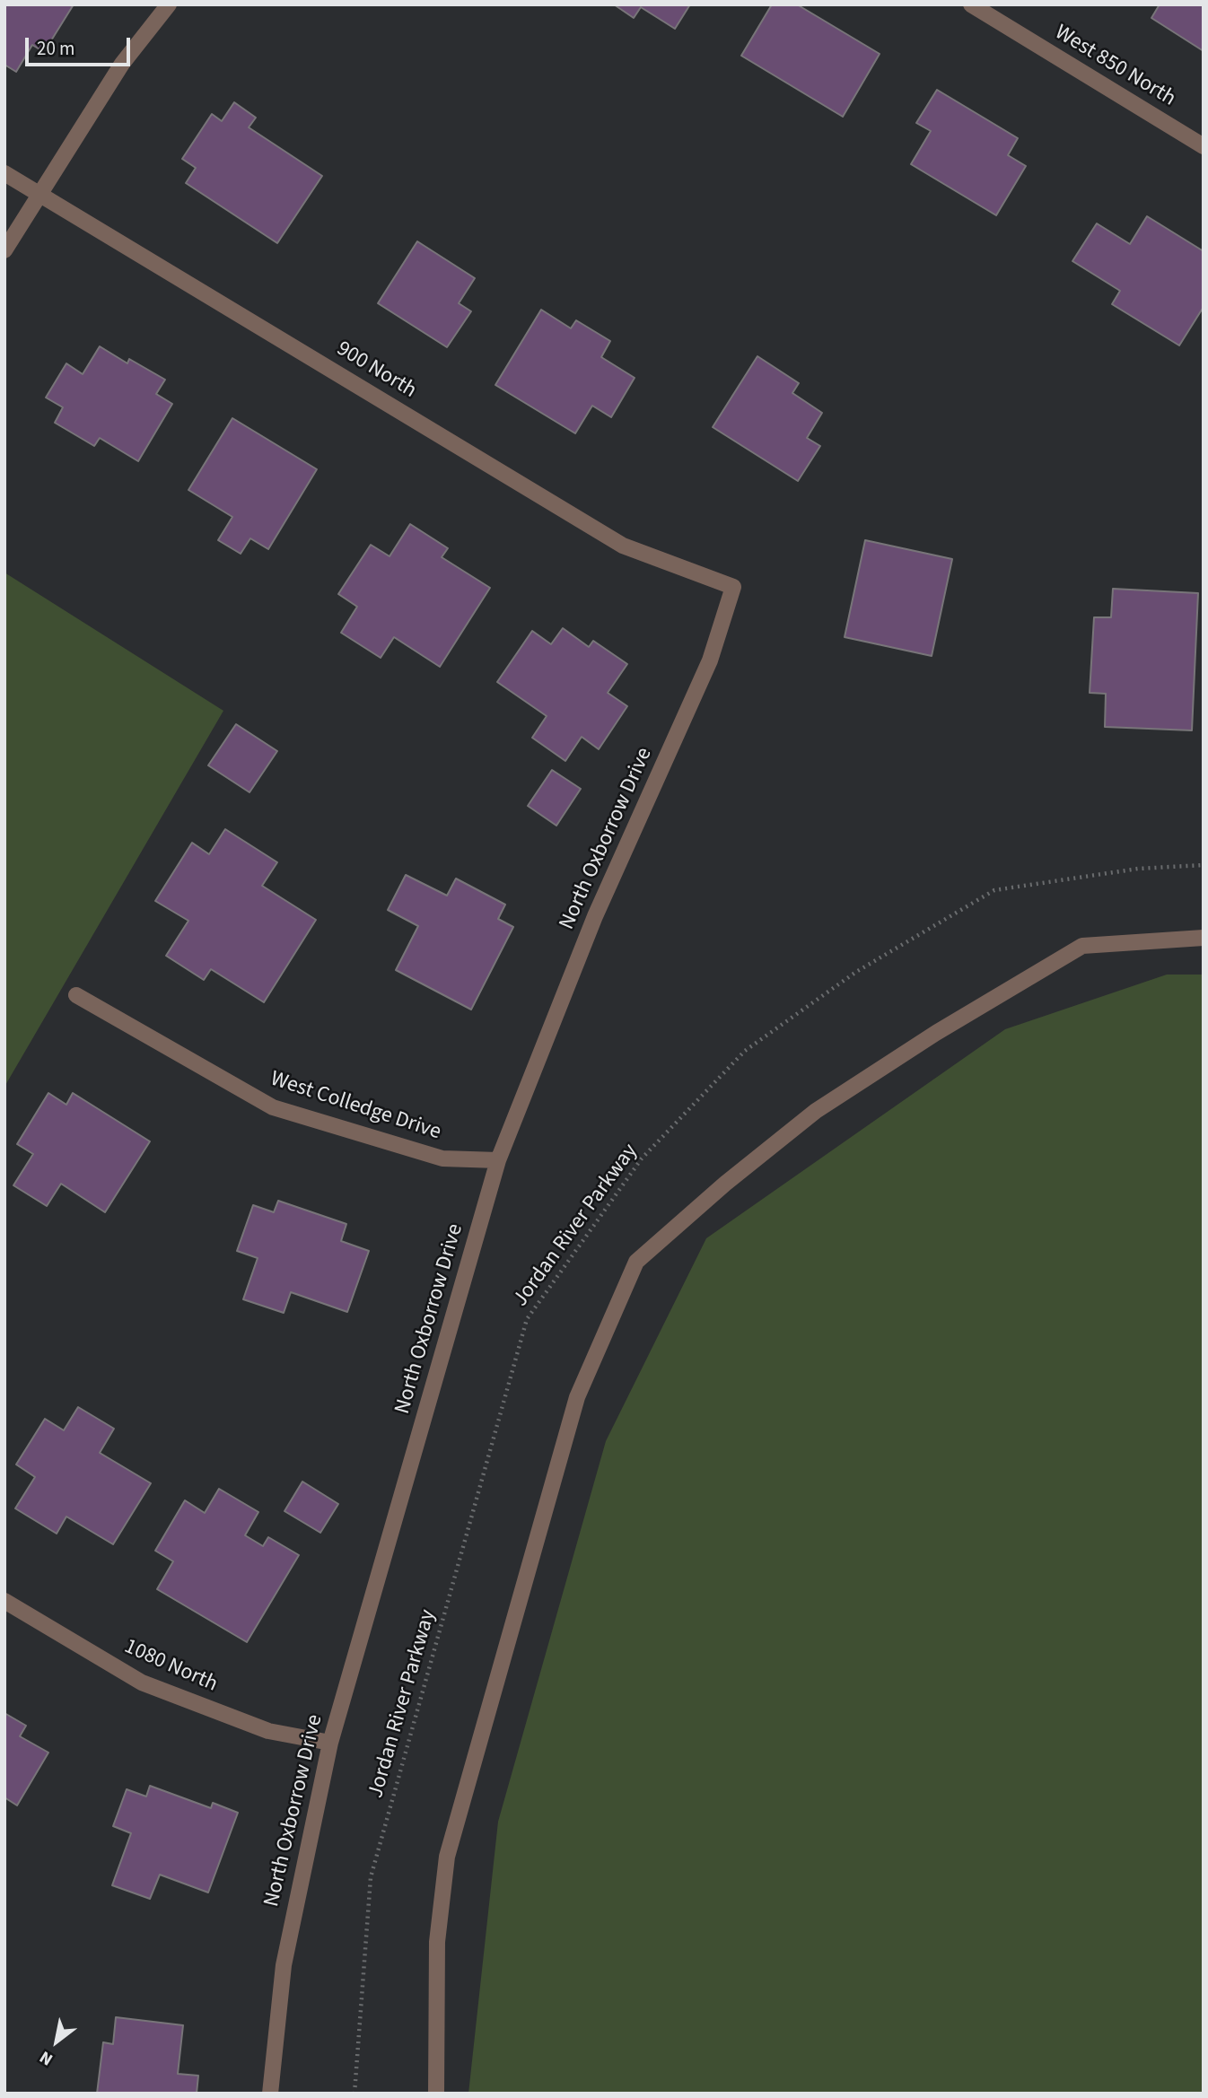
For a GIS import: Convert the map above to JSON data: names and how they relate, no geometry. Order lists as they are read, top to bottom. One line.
{"streets":{"street":["West 850 North","900 North","North Oxborrow Drive","West Colledge Drive","1080 North"],"path":["Jordan River Parkway"]},"crossings":[["900 North","North Oxborrow Drive"],["North Oxborrow Drive","West Colledge Drive"],["North Oxborrow Drive","1080 North"]],"scale_bar":"20 m","north":"bottom left"}
